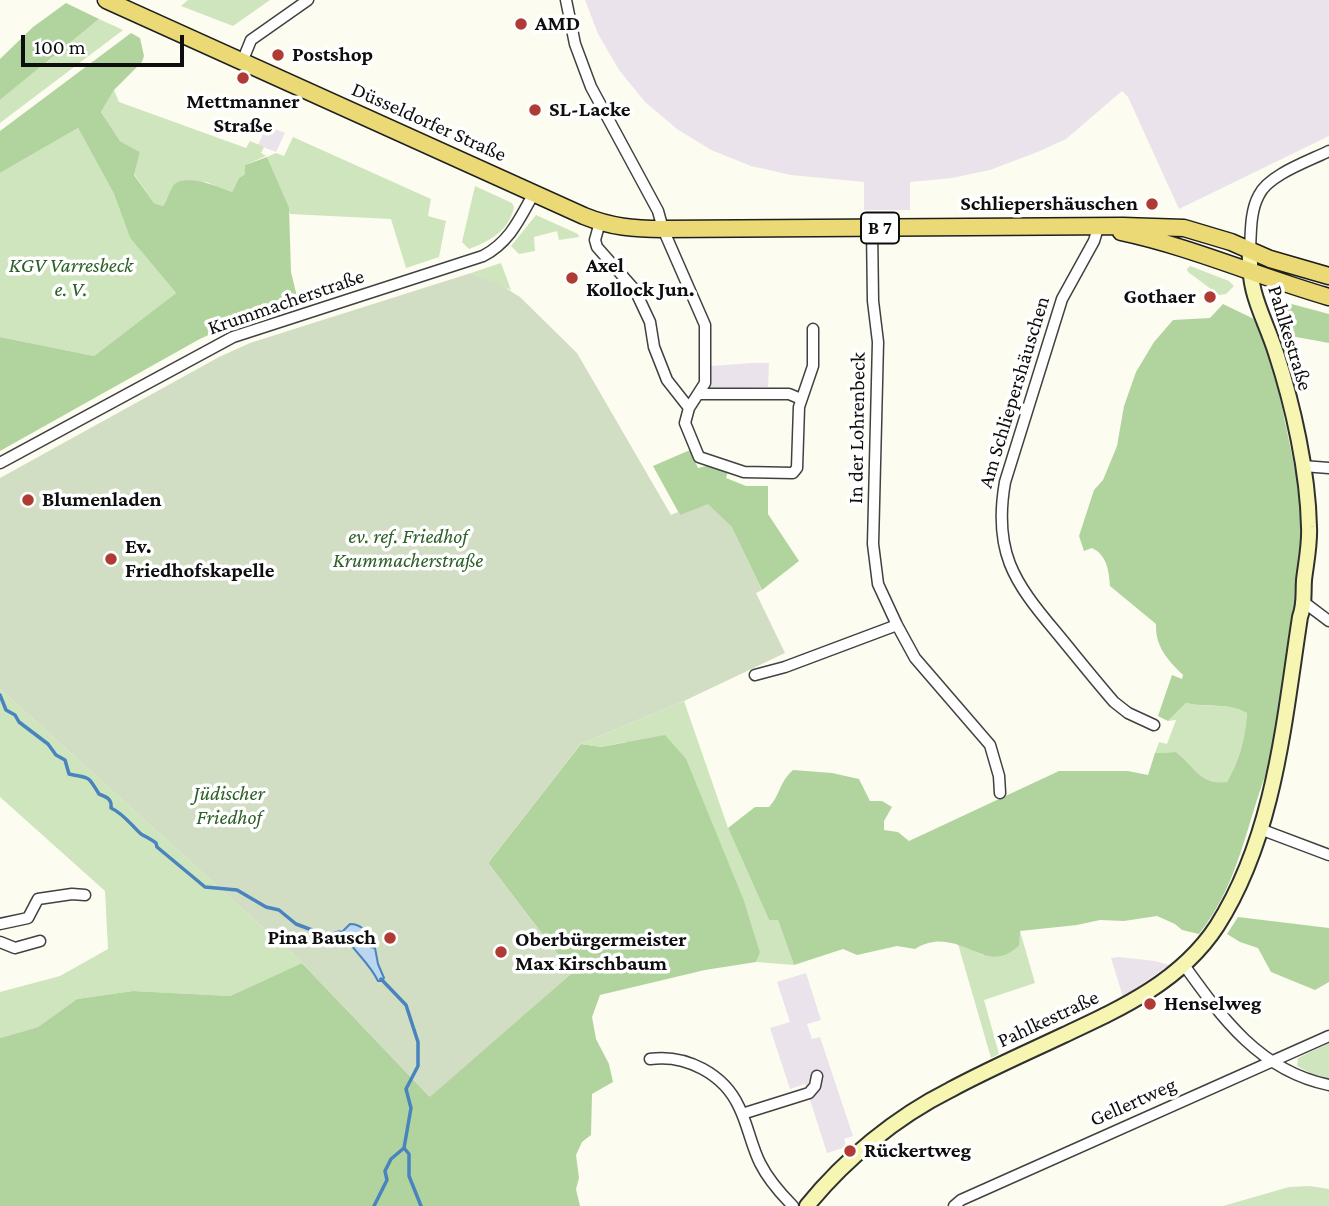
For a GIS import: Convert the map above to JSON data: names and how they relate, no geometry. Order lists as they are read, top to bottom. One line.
{"streets":{"main road":["Düsseldorfer Straße","B 7"],"street":["Krummacherstraße","Pahlkestraße","Am Schliepershäuschen","In der Lohrenbeck","Gellertweg"]},"crossings":[["Düsseldorfer Straße","Krummacherstraße"],["Düsseldorfer Straße","Pahlkestraße"],["Düsseldorfer Straße","Am Schliepershäuschen"],["Düsseldorfer Straße","In der Lohrenbeck"]],"parks":["KGV Varresbeck e. V.","ev. ref. Friedhof Krummacherstraße","Jüdischer Friedhof"],"places":["AMD","Postshop","Mettmanner Straße","SL-Lacke","Schliepershäuschen","Axel Kollock Jun.","Gothaer","Blumenladen","Ev. Friedhofskapelle","Pina Bausch","Oberbürgermeister Max Kirschbaum","Henselweg","Rückertweg"],"scale_bar":"100 m"}
